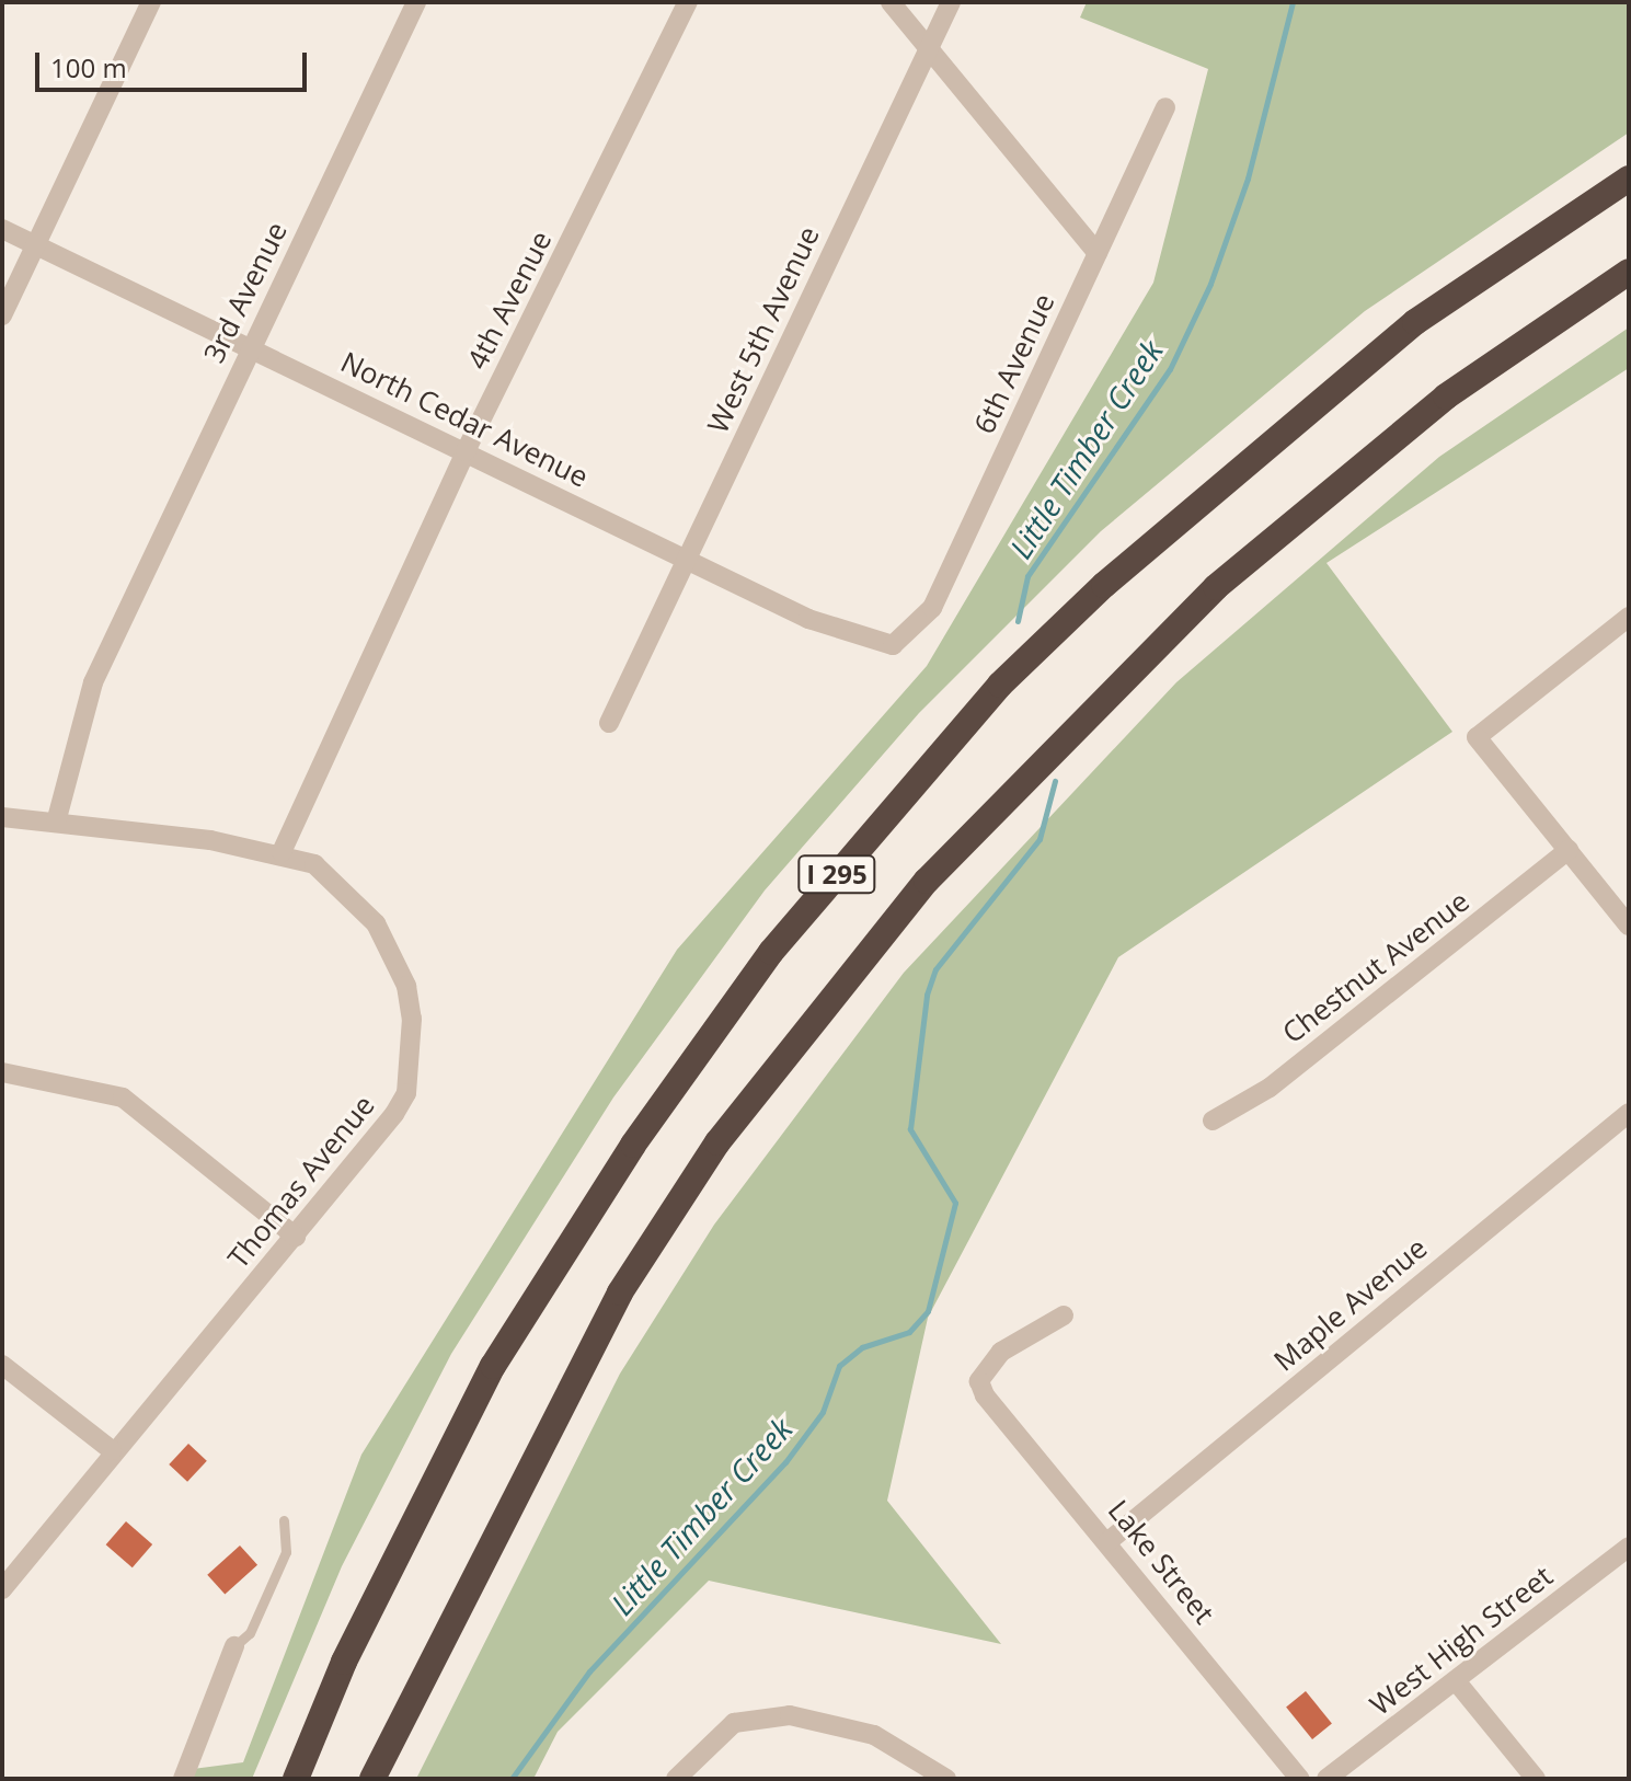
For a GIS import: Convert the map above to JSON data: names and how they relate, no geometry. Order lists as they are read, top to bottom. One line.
{"streets":{"highway":["I 295"],"street":["3rd Avenue","4th Avenue","West 5th Avenue","6th Avenue","North Cedar Avenue","Chestnut Avenue","Thomas Avenue","Maple Avenue","Lake Street","West High Street"]},"crossings":[["3rd Avenue","North Cedar Avenue"],["3rd Avenue","Thomas Avenue"],["4th Avenue","North Cedar Avenue"],["4th Avenue","Thomas Avenue"],["West 5th Avenue","North Cedar Avenue"],["6th Avenue","North Cedar Avenue"],["Maple Avenue","Lake Street"]],"water":["Little Timber Creek"],"scale_bar":"100 m"}
